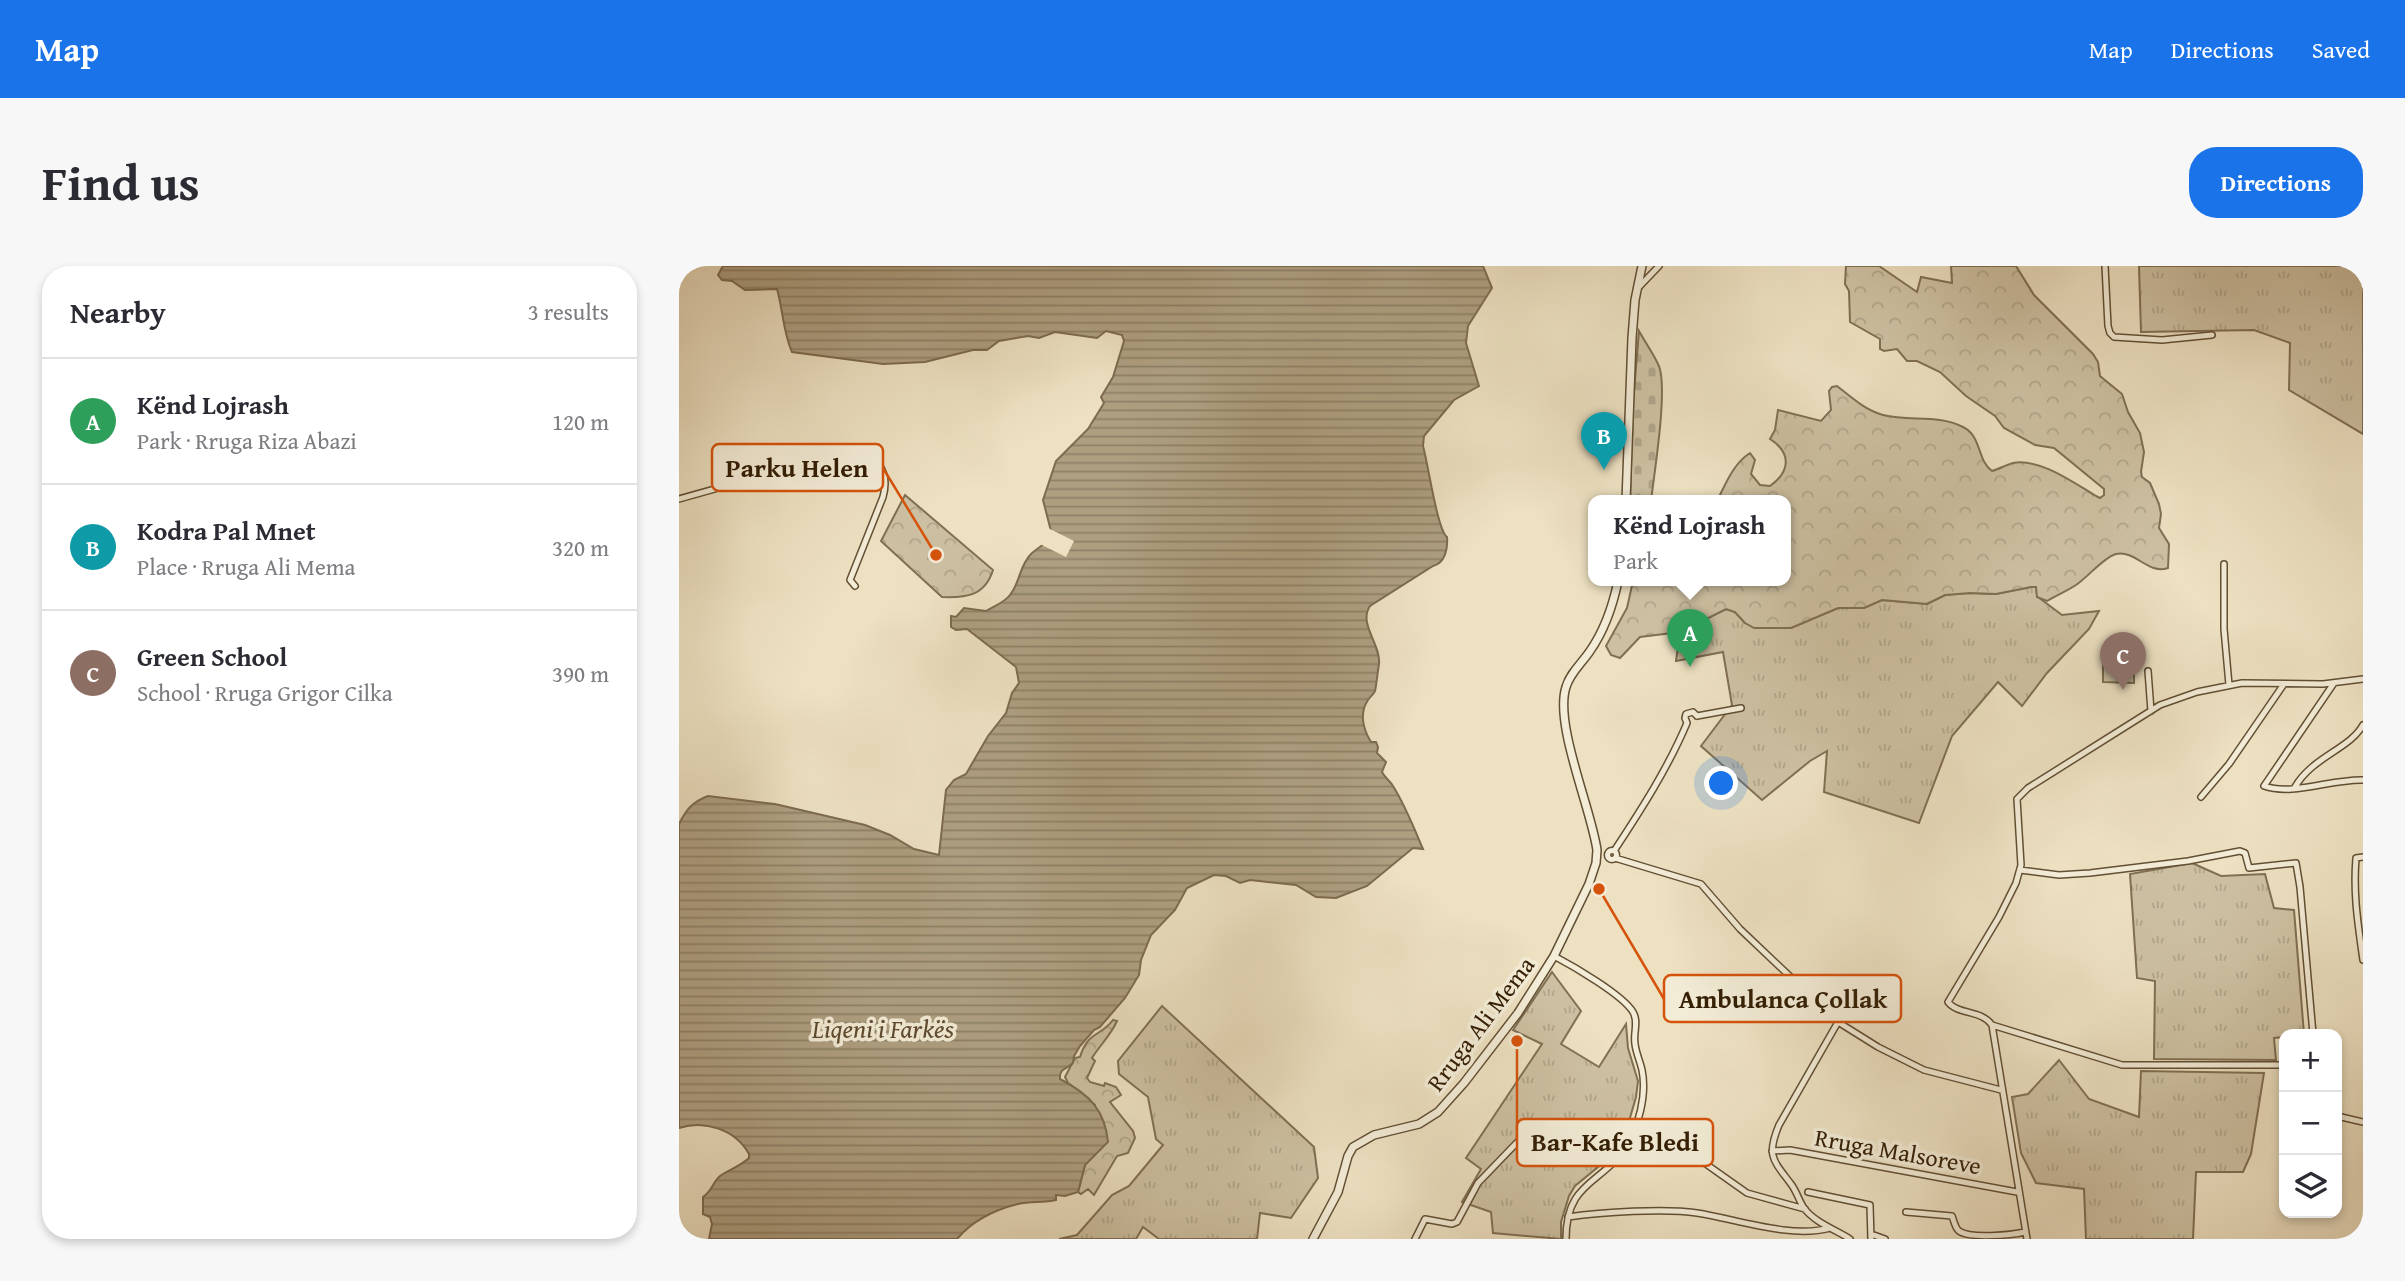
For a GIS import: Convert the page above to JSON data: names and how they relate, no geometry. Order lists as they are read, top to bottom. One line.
{"streets":{"street":["Rruga Ali Mema","Rruga Malsoreve"]},"water":["Liqeni i Farkës"],"places":["Parku Helen","Ambulanca Çollak","Bar-Kafe Bledi"],"page":{"header":"Map","nav":["Map","Directions","Saved"],"title":"Find us","buttons":"Directions","heading":["Nearby","3 results"],"list":[{"mark":"A","name":"Kënd Lojrash","note":"Park · Rruga Riza Abazi","value":"120 m"},{"mark":"B","name":"Kodra Pal Mnet","note":"Place · Rruga Ali Mema","value":"320 m"},{"mark":"C","name":"Green School","note":"School · Rruga Grigor Cilka","value":"390 m"}],"pins":["B","A","C"],"popup":["Kënd Lojrash","Park"],"map_buttons":["+","−"]}}
